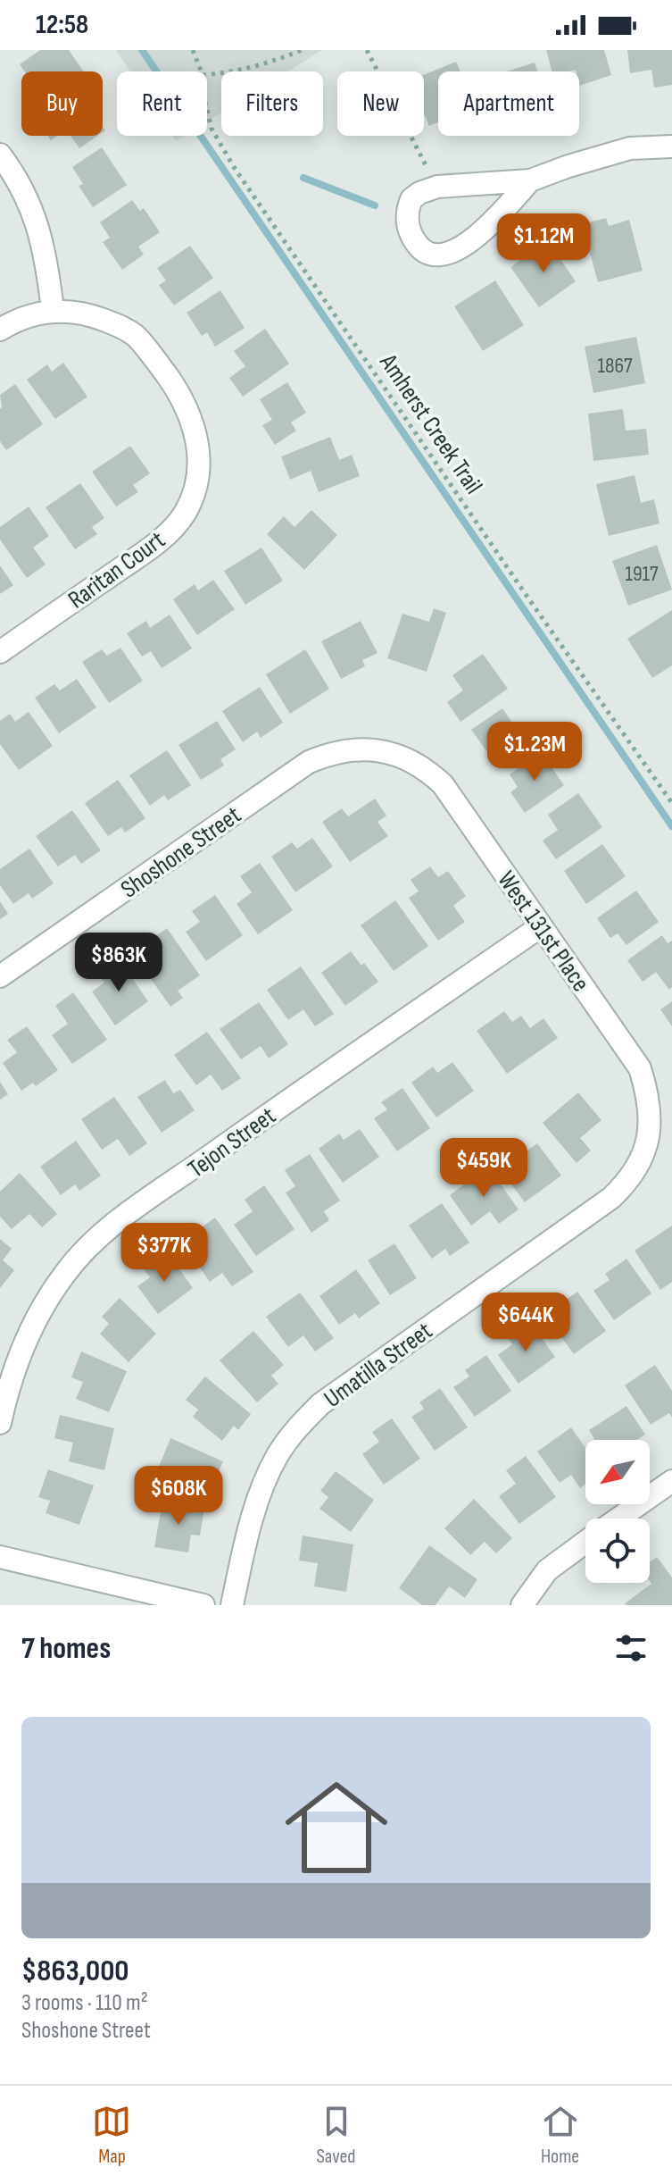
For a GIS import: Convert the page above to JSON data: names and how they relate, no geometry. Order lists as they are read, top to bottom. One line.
{"streets":{"street":["Raritan Court","Shoshone Street","West 131st Place","Tejon Street","Umatilla Street"],"path":["Amherst Creek Trail"]},"crossings":[["Shoshone Street","West 131st Place"],["West 131st Place","Tejon Street"],["West 131st Place","Umatilla Street"]],"house_numbers":["1867","1917"],"north":"bottom left","page":{"status":"12:58","chip":["Buy","Rent","Filters","New","Apartment"],"price":["$1.12M","$1.23M","$863K","$459K","$377K","$644K","$608K"],"heading":"7 homes","list":[{"name":"$863,000","note":"3 rooms · 110 m² · Shoshone Street"}],"tabs":["Map","Saved","Home"]}}
